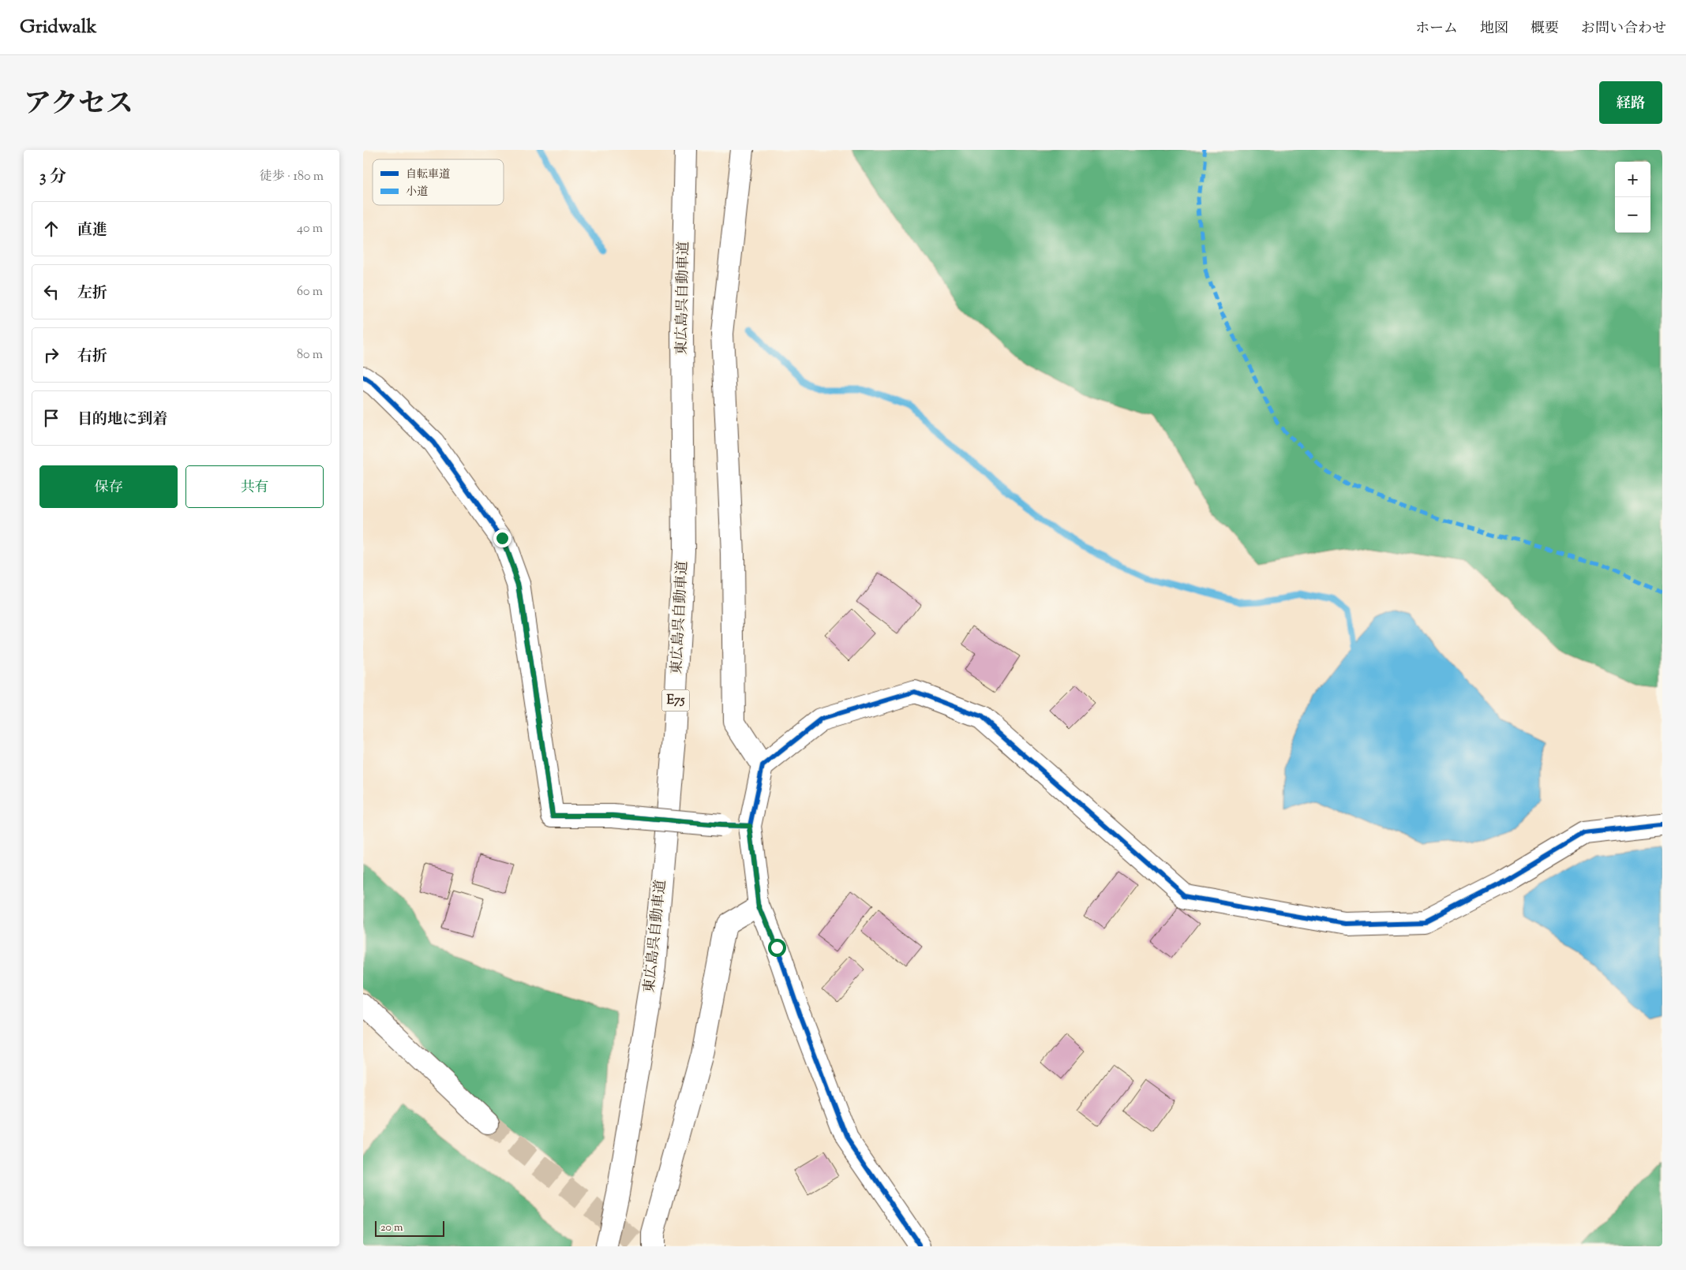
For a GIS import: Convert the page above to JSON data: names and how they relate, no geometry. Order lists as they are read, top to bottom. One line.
{"streets":{"main road":["東広島呉自動車道","E75"]},"legend":["自転車道","小道"],"scale_bar":"20 m","page":{"header":"Gridwalk","nav":["ホーム","地図","概要","お問い合わせ"],"title":"アクセス","buttons":["経路",["保存","共有"]],"heading":["3 分","徒歩 · 180 m"],"map_buttons":["+","−"],"list":[["直進","40 m"],["左折","60 m"],["右折","80 m"],"目的地に到着"],"scale":"20 m"}}
